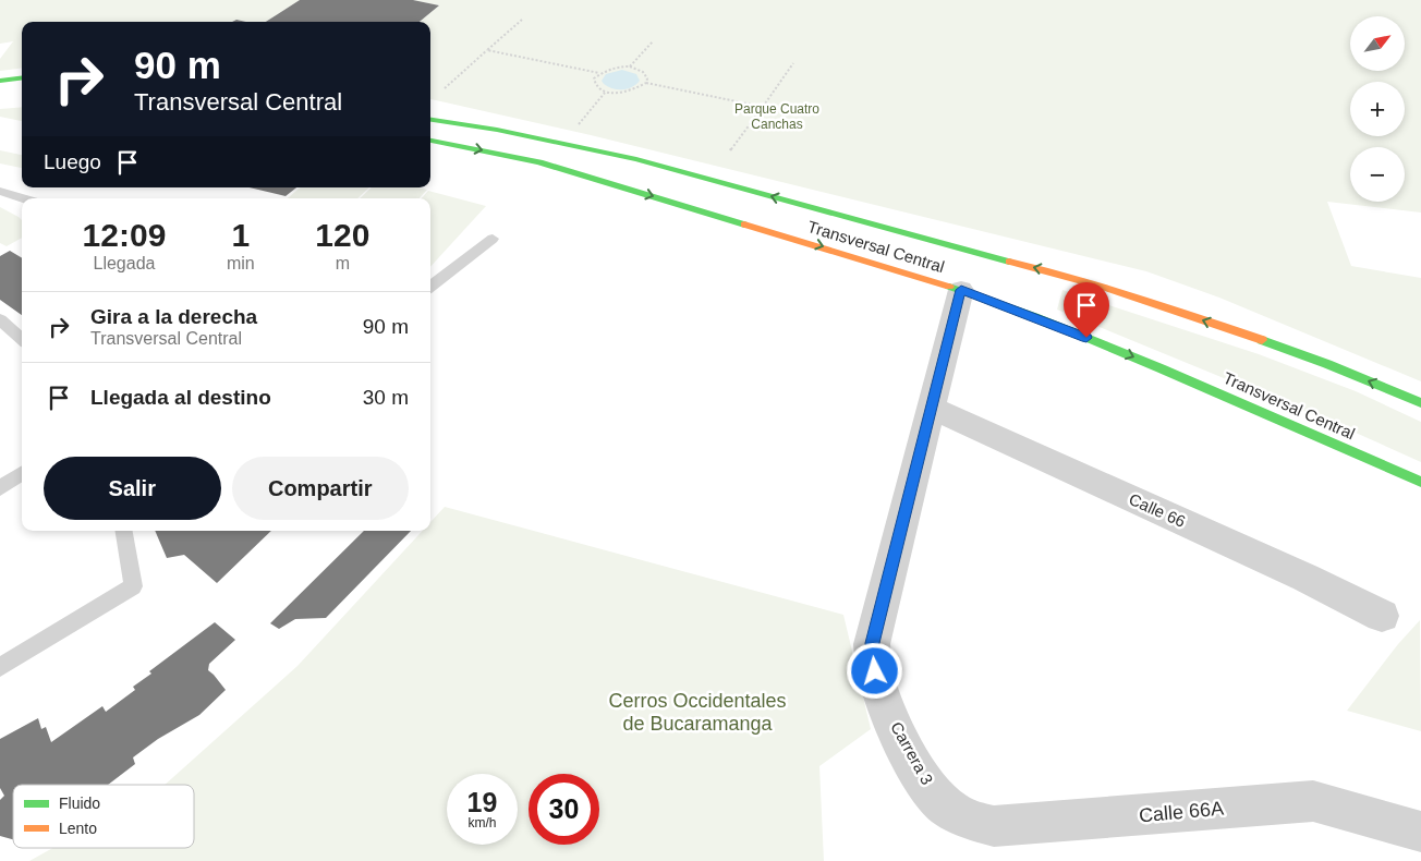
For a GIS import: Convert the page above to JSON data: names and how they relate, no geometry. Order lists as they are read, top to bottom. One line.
{"streets":{"main road":["Transversal Central"],"street":["Calle 66","Carrera 3","Calle 66A"]},"crossings":[["Transversal Central","Carrera 3"],["Calle 66","Carrera 3"],["Carrera 3","Calle 66A"]],"parks":["Parque Cuatro Canchas","Cerros Occidentales de Bucaramanga"],"legend":["Fluido","Lento"],"north":"top right","page":{"map_buttons":["+","−"],"turn":["90 m","Transversal Central"],"then":"Luego","eta":["12:09","Llegada","1","min","120","m"],"list":[{"name":"Gira a la derecha","note":"Transversal Central","value":"90 m"},{"name":"Llegada al destino","value":"30 m"}],"buttons":["Salir","Compartir"],"speed":"19 km/h","limit":"30"}}
